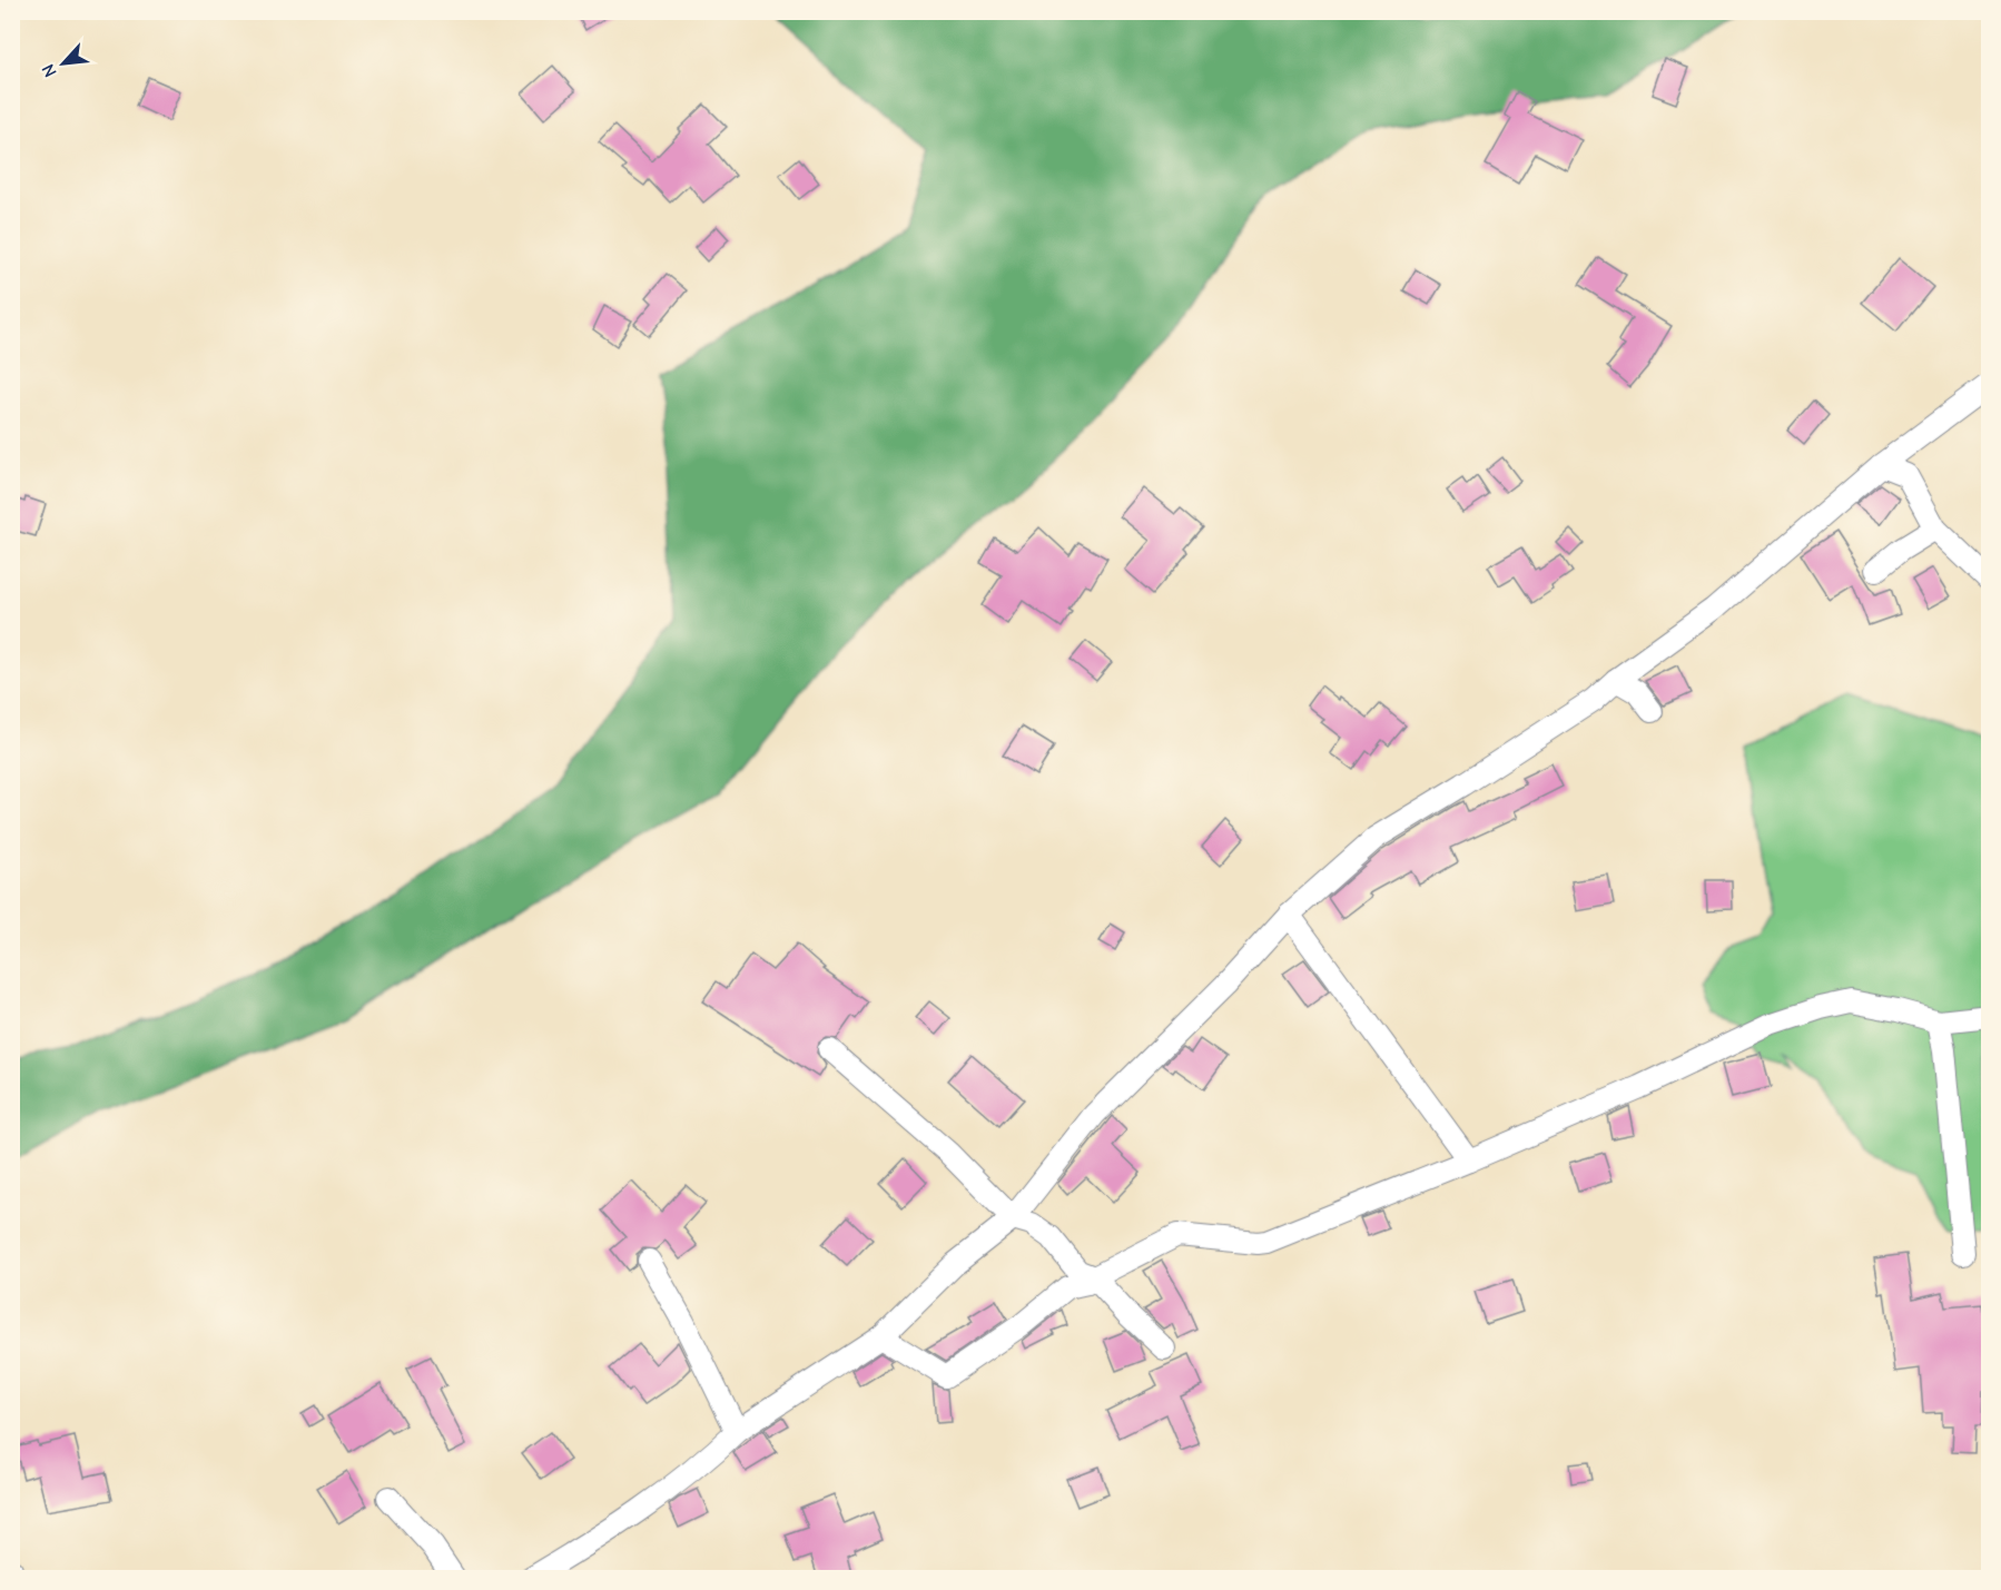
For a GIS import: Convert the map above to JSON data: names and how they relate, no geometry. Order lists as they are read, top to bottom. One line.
{"north":"bottom left"}
